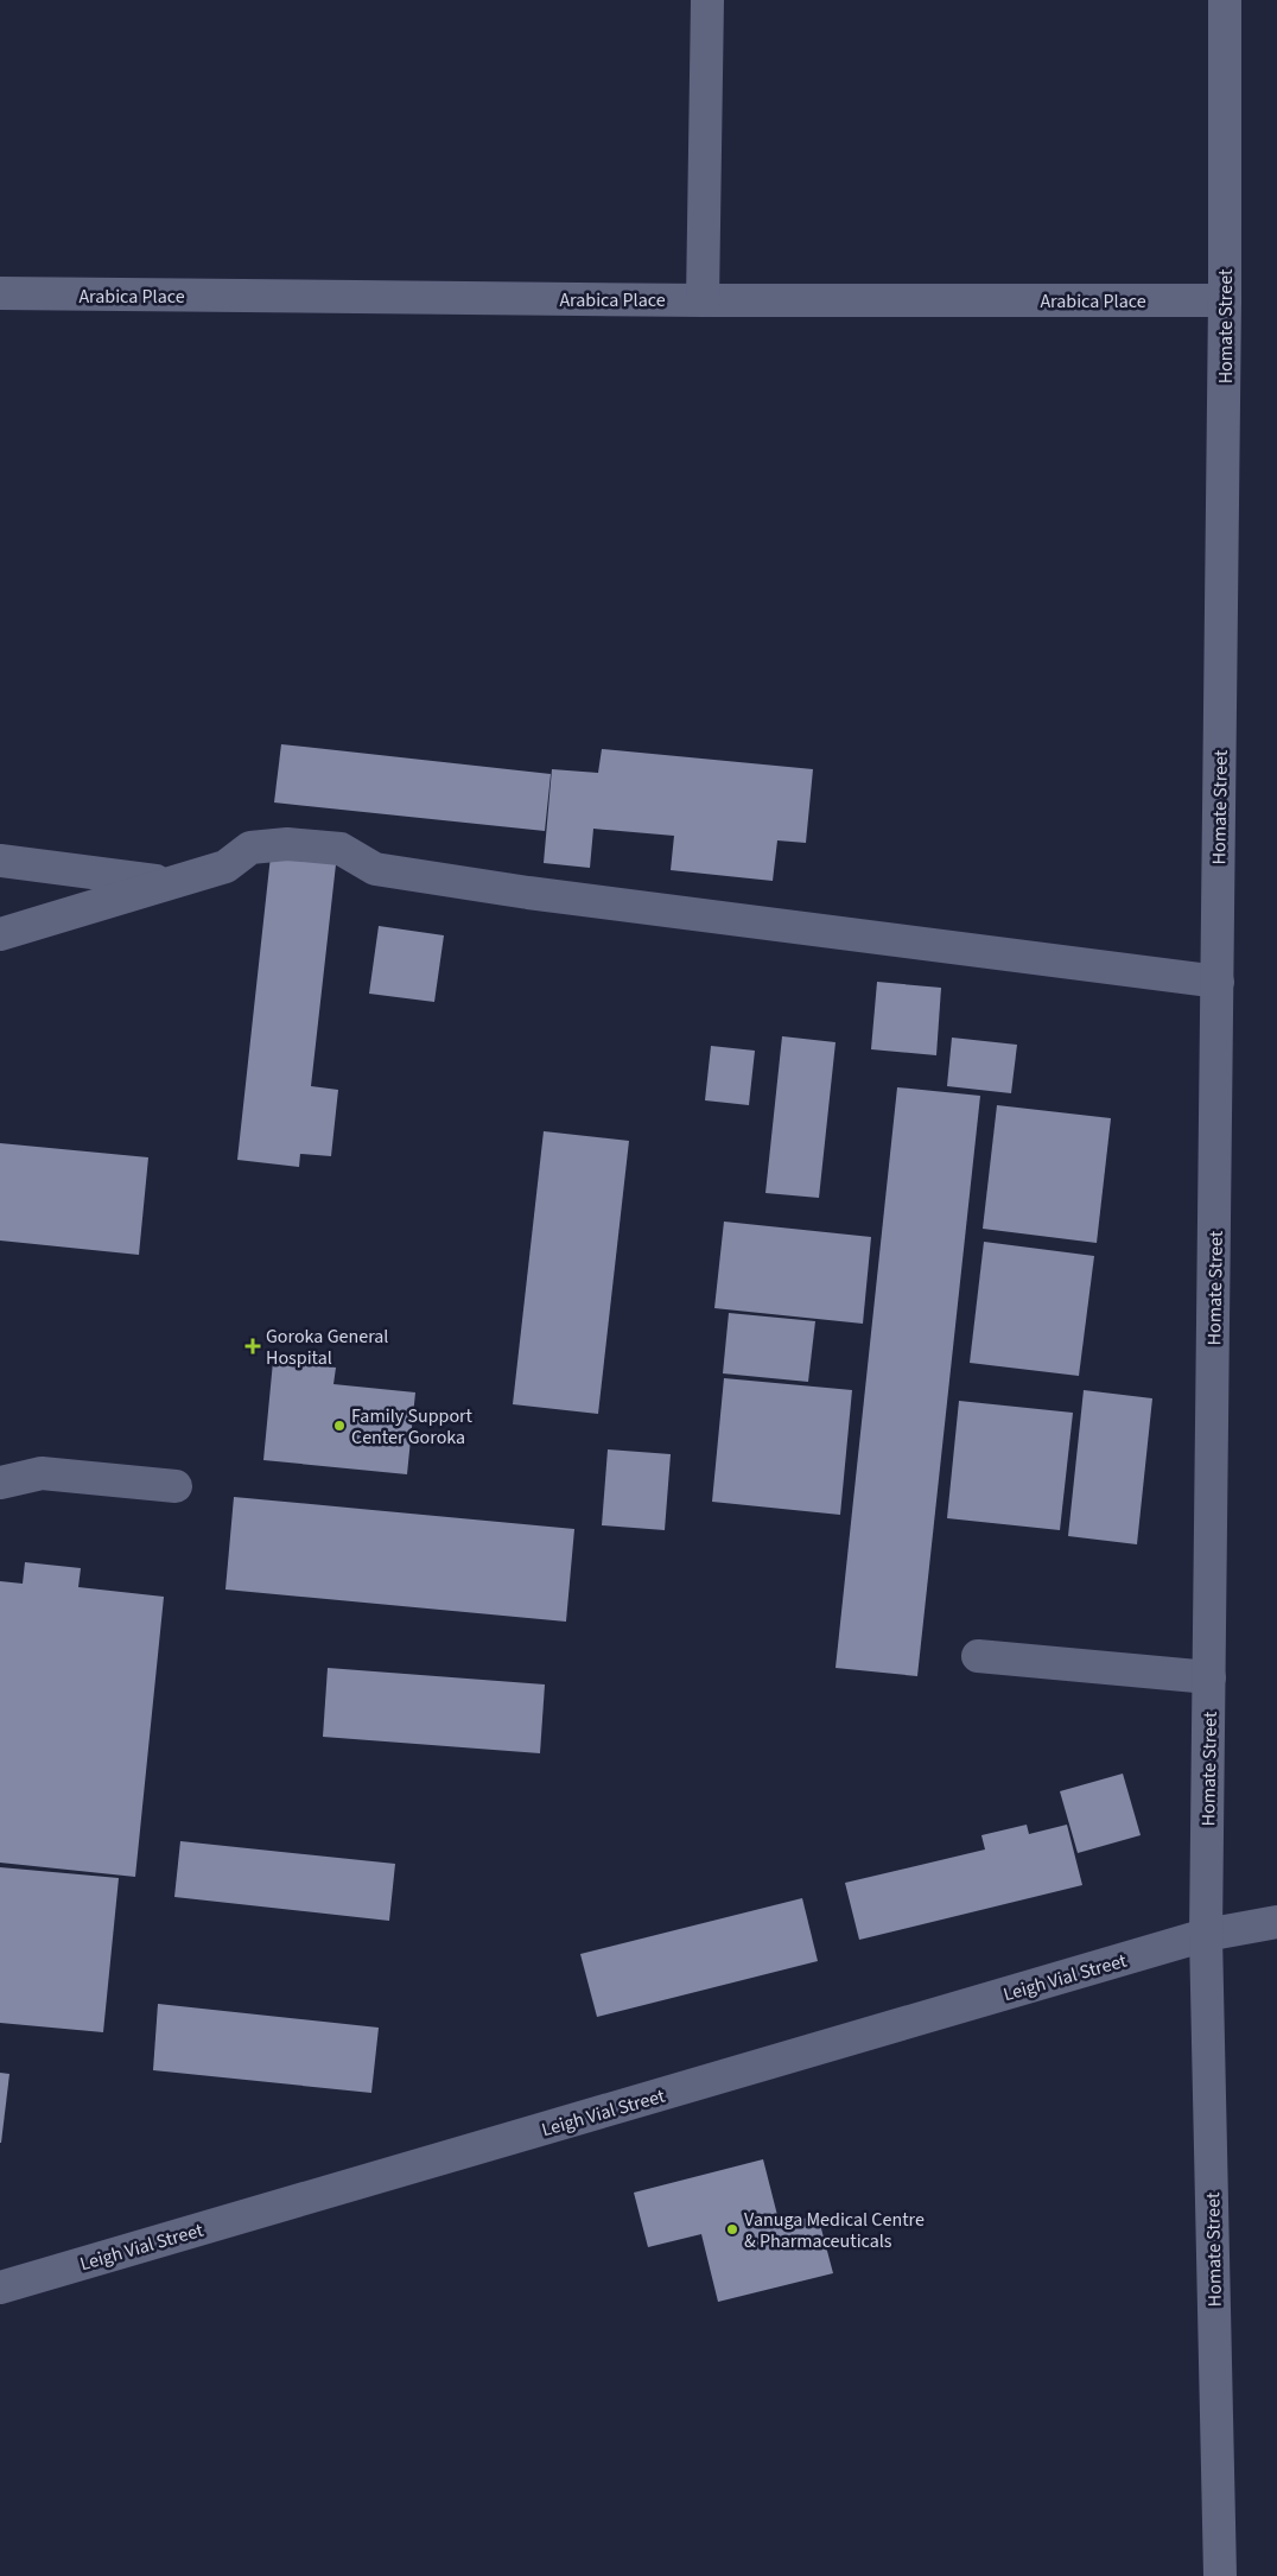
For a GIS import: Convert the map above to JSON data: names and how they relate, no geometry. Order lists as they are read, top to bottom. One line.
{"streets":{"street":["Arabica Place","Homate Street","Leigh Vial Street"]},"crossings":[["Arabica Place","Homate Street"],["Homate Street","Leigh Vial Street"]],"places":{"health":["Goroka General Hospital"],"other":["Family Support Center Goroka","Vanuga Medical Centre & Pharmaceuticals"]}}
